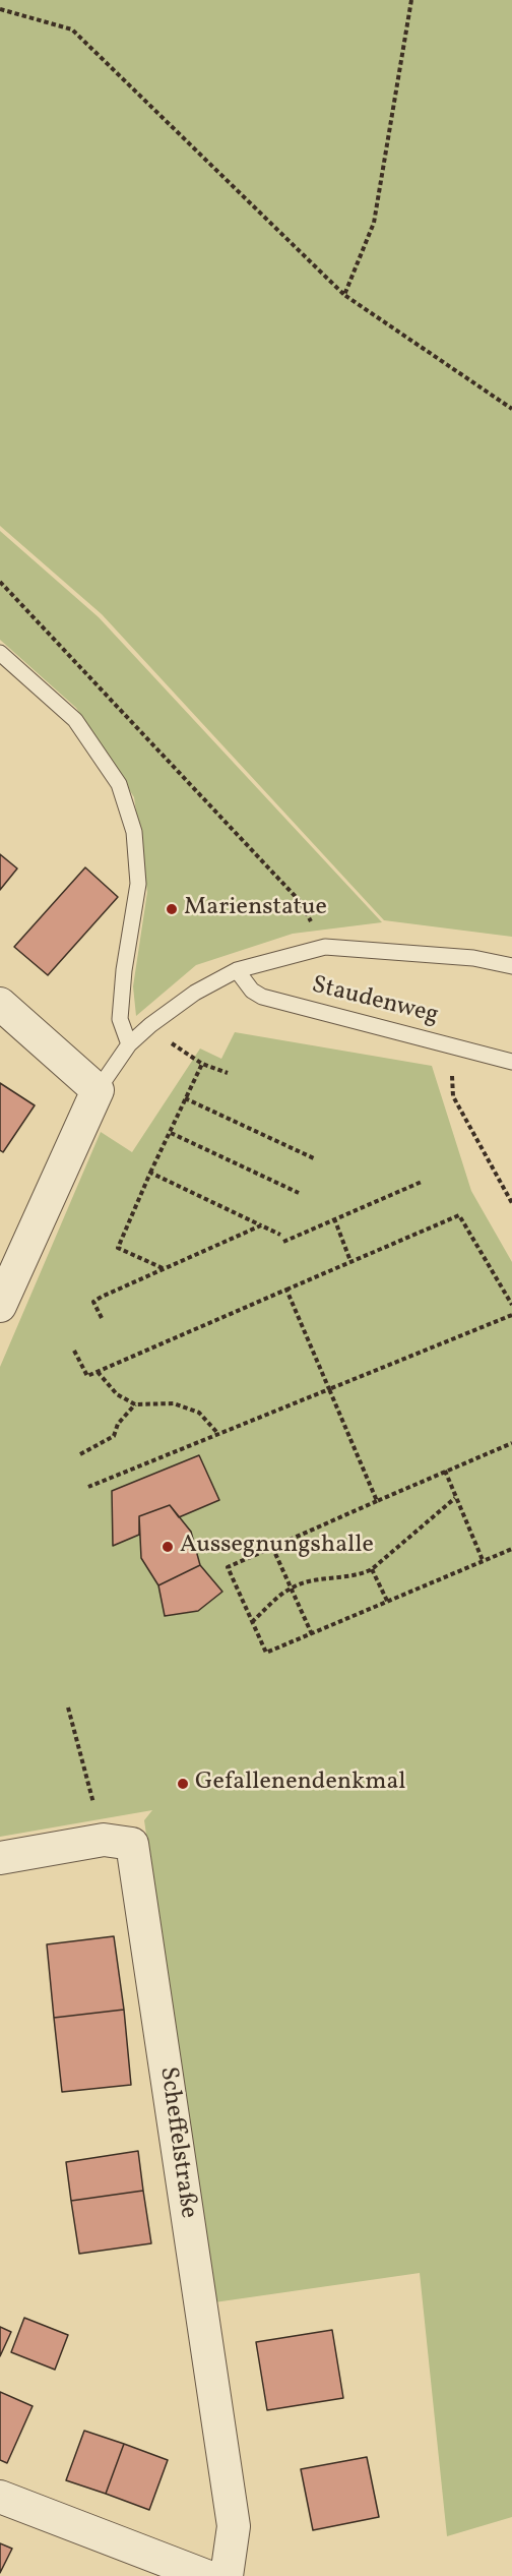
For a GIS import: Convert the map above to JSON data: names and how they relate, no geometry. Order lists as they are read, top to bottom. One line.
{"streets":{"street":["Scheffelstraße"],"lane":["Staudenweg"]},"places":["Marienstatue","Aussegnungshalle","Gefallenendenkmal"]}
